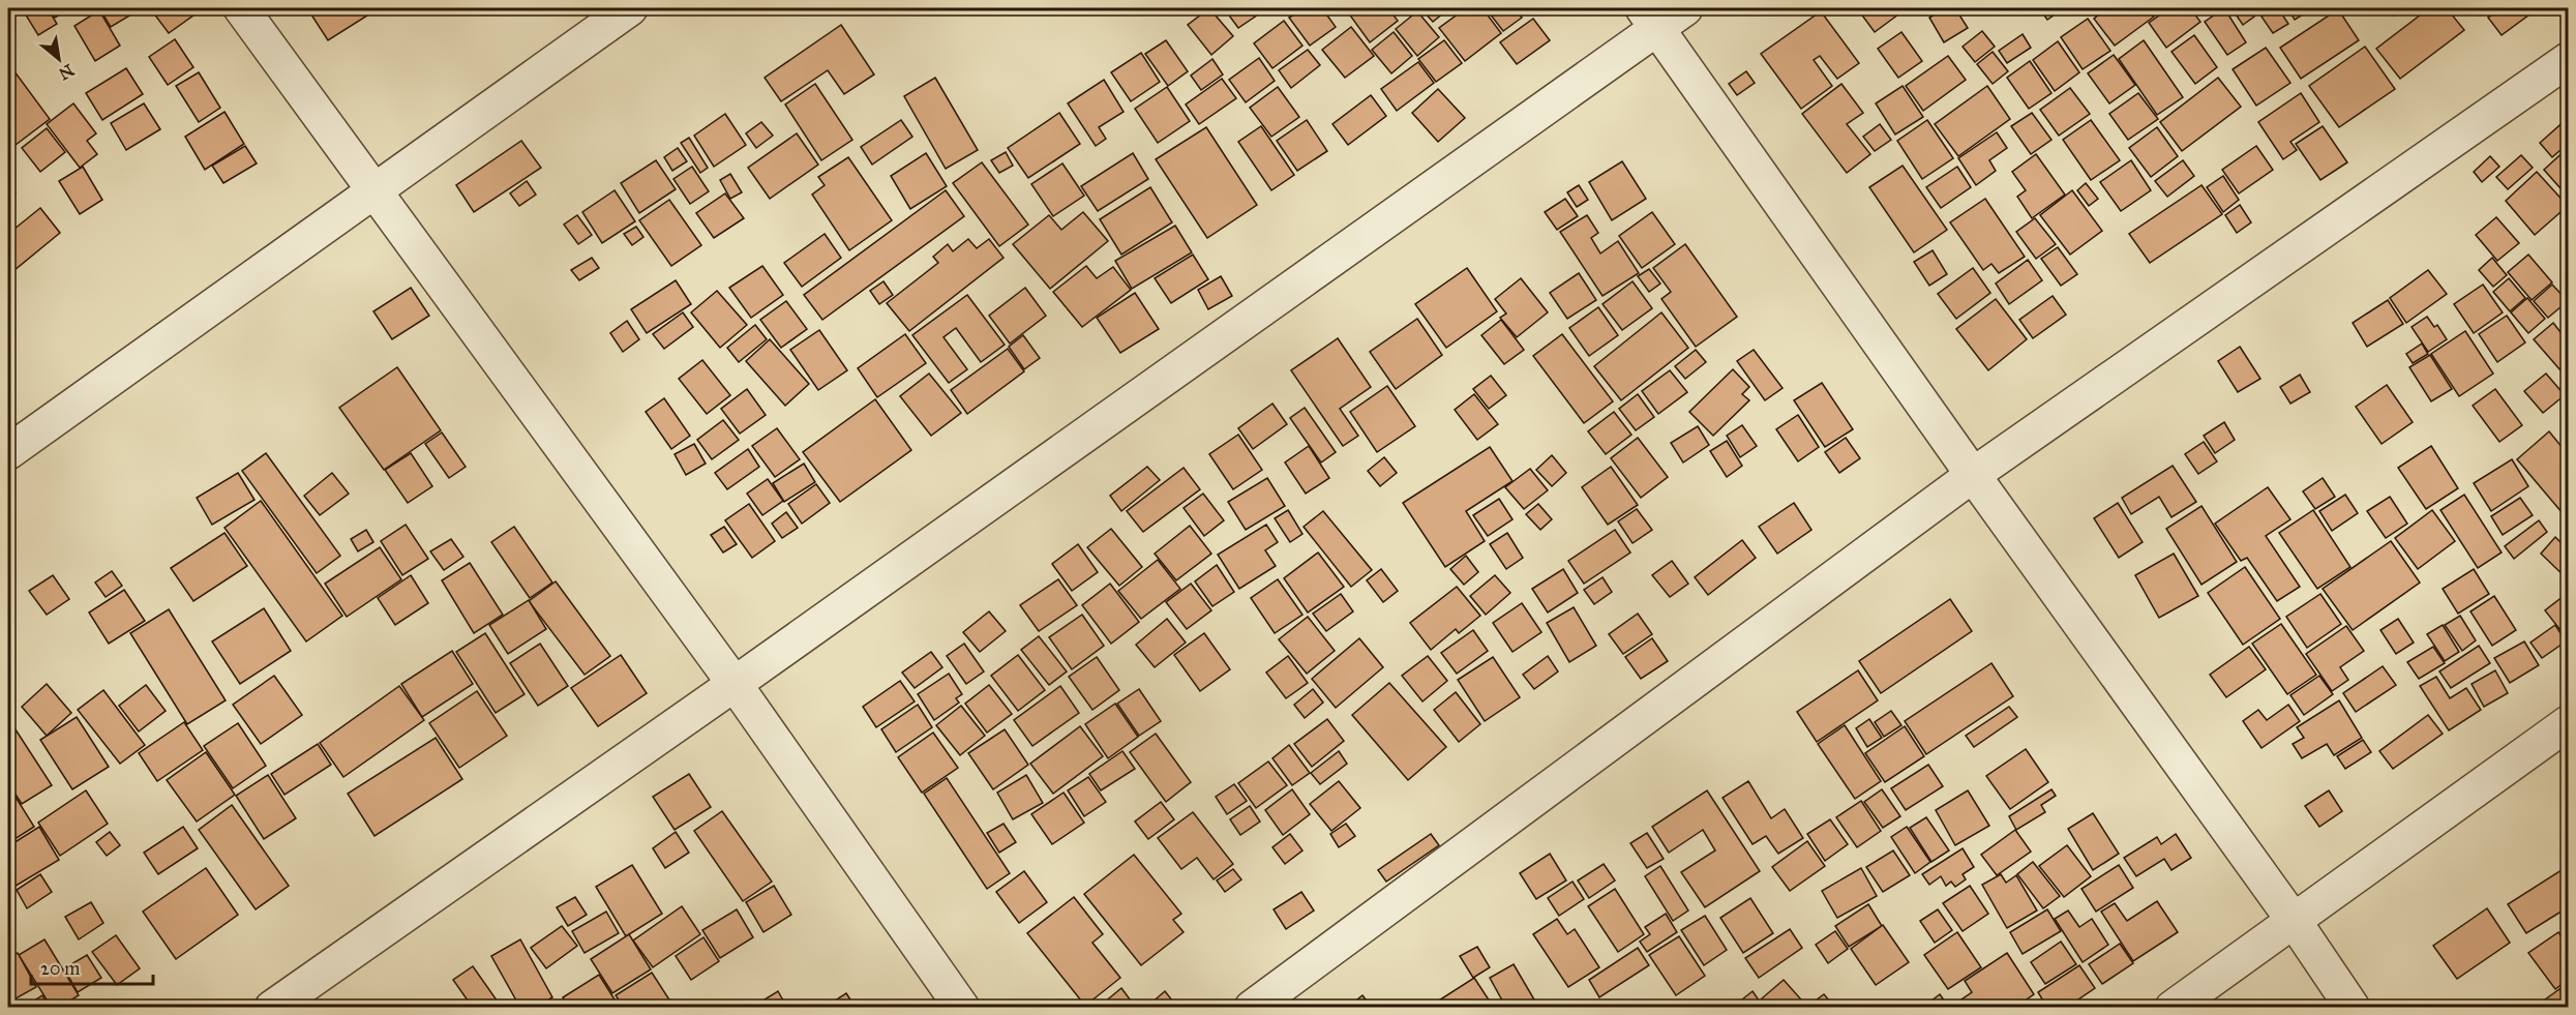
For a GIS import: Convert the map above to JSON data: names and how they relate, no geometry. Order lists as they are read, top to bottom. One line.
{"scale_bar":"20 m","north":"bottom right"}
